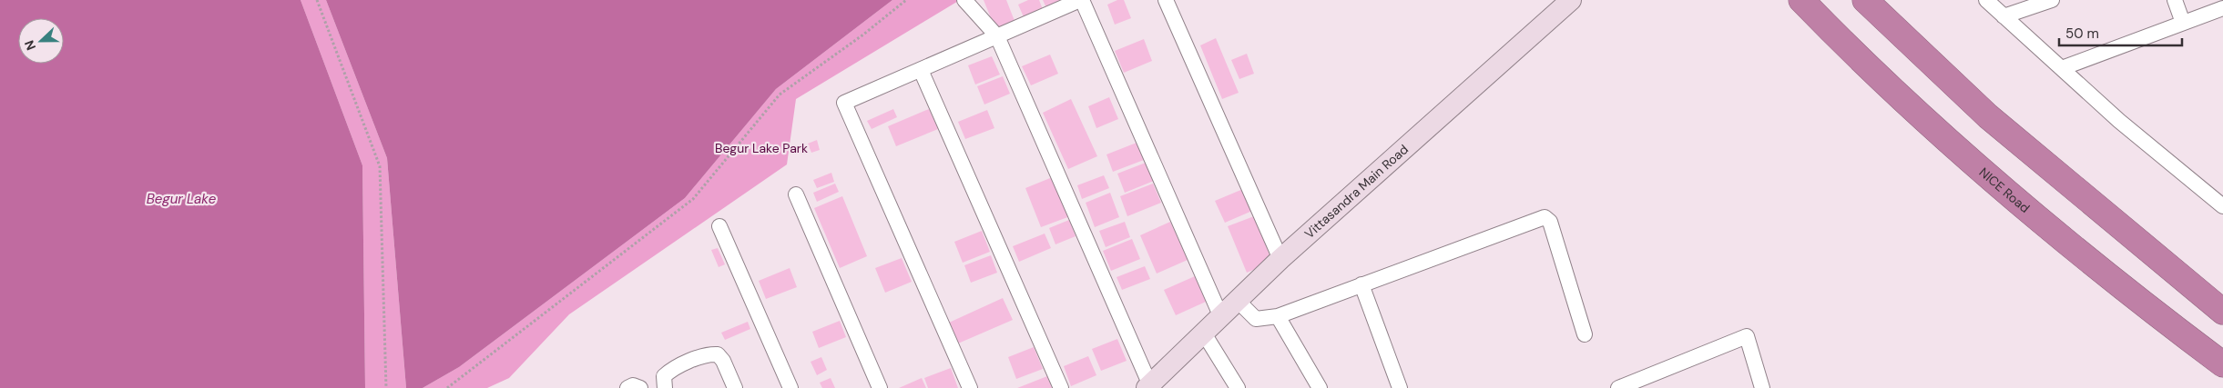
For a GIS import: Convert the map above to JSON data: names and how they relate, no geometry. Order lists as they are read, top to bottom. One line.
{"streets":{"highway":["NICE Road"],"street":["Vittasandra Main Road"]},"water":["Begur Lake"],"parks":["Begur Lake Park"],"scale_bar":"50 m","north":"left"}
